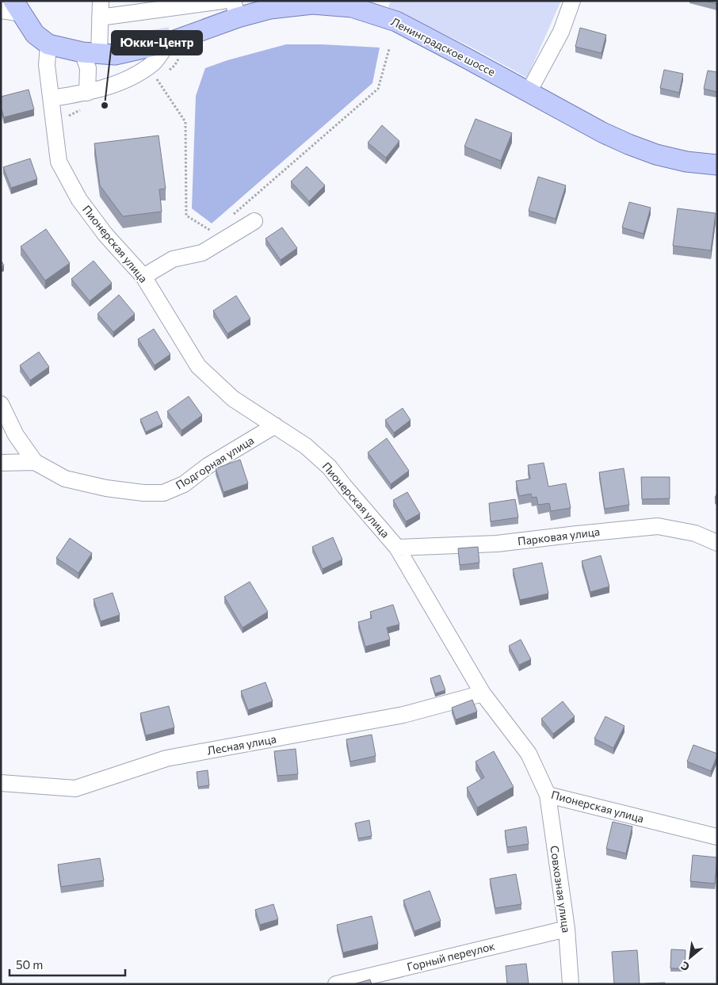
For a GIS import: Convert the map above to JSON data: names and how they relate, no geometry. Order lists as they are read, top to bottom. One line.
{"streets":{"main road":["Ленинградское шоссе"],"street":["Пионерская улица","Подгорная улица","Парковая улица","Лесная улица","Совхозная улица","Горный переулок"]},"crossings":[["Ленинградское шоссе","Пионерская улица"],["Пионерская улица","Подгорная улица"],["Пионерская улица","Парковая улица"],["Пионерская улица","Лесная улица"],["Пионерская улица","Совхозная улица"],["Совхозная улица","Горный переулок"]],"places":["Юкки-Центр"],"scale_bar":"50 m","north":"bottom left"}
